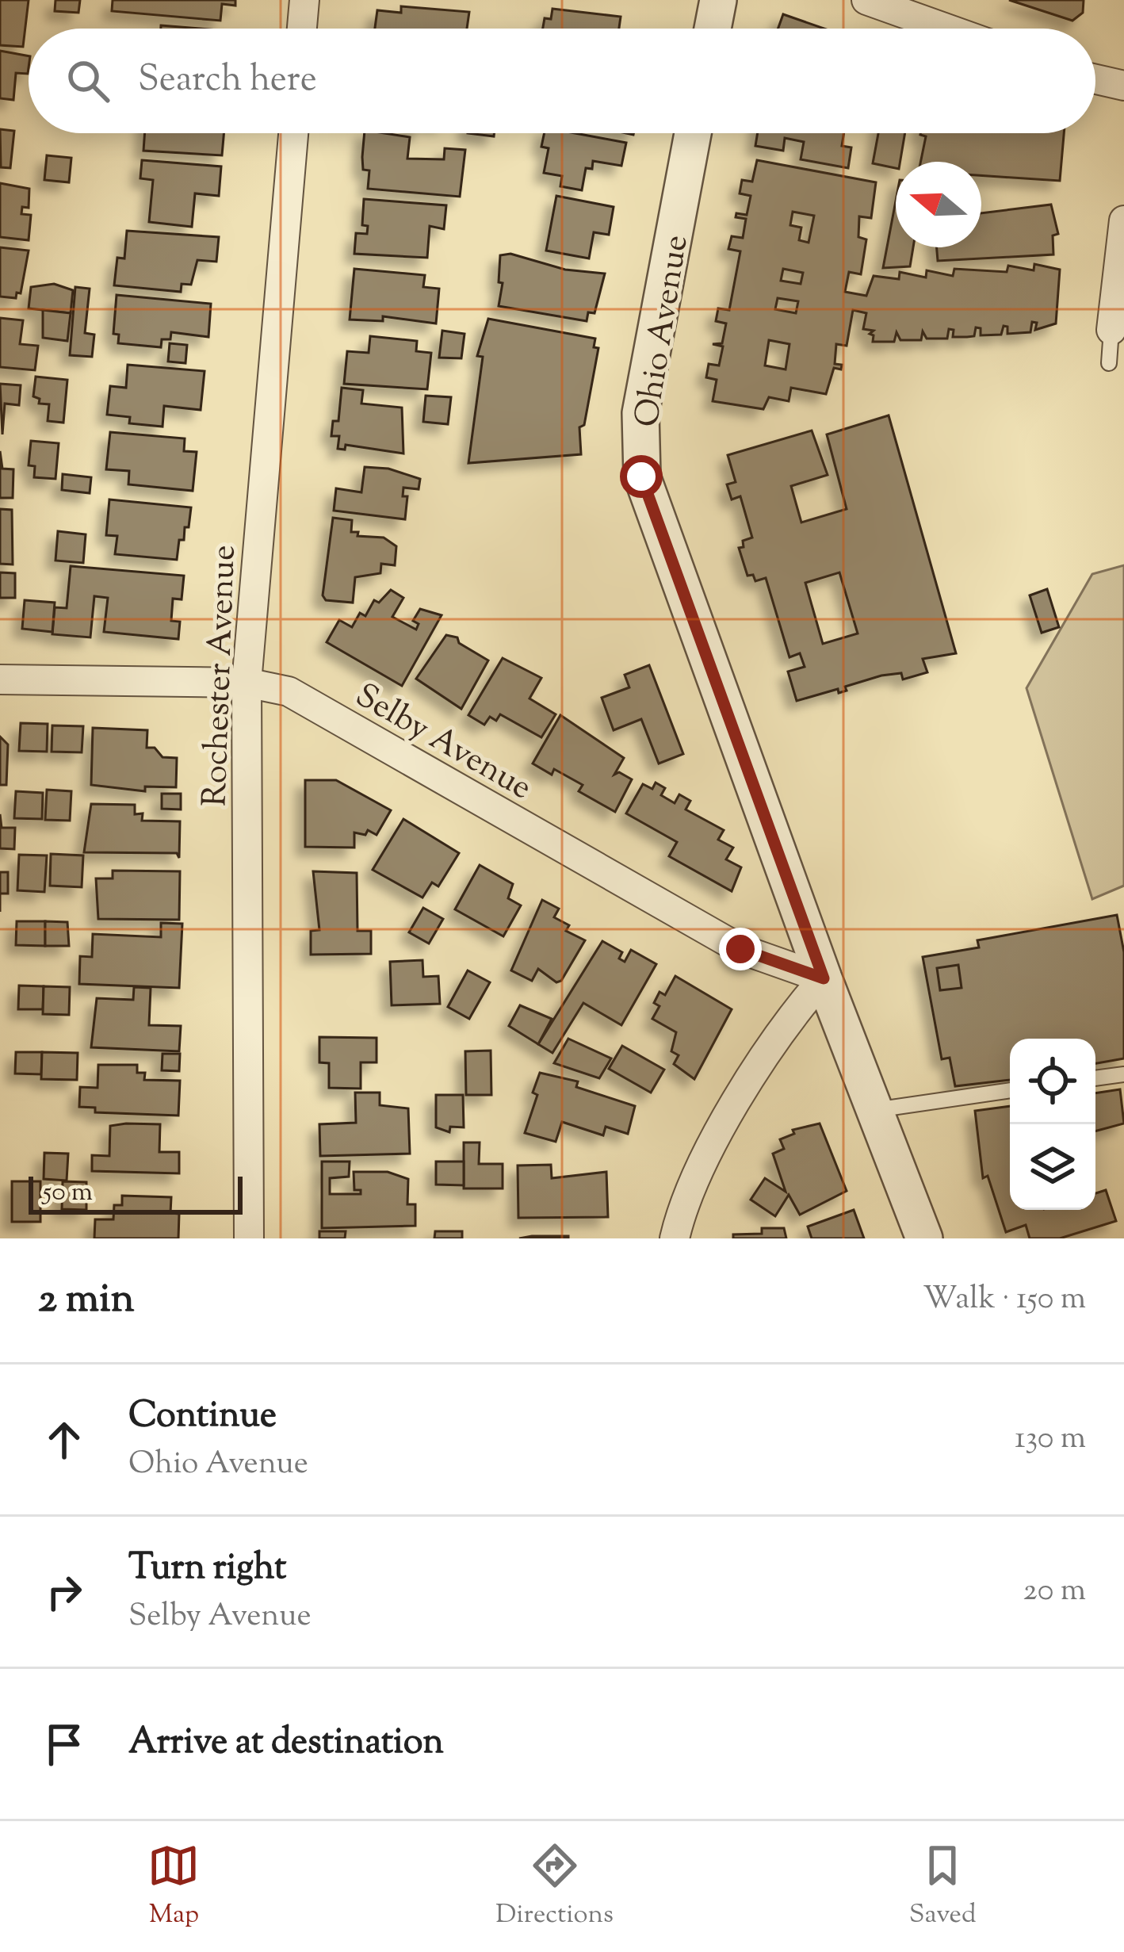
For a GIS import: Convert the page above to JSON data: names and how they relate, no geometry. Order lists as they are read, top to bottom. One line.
{"streets":{"street":["Ohio Avenue","Rochester Avenue","Selby Avenue"]},"crossings":[["Ohio Avenue","Selby Avenue"],["Rochester Avenue","Selby Avenue"]],"scale_bar":"50 m","north":"left","page":{"search":"Search here","scale":"50 m","heading":["2 min","Walk · 150 m"],"list":[["Continue","Ohio Avenue","130 m"],["Turn right","Selby Avenue","20 m"],"Arrive at destination"],"nav":["Map","Directions","Saved"]}}
